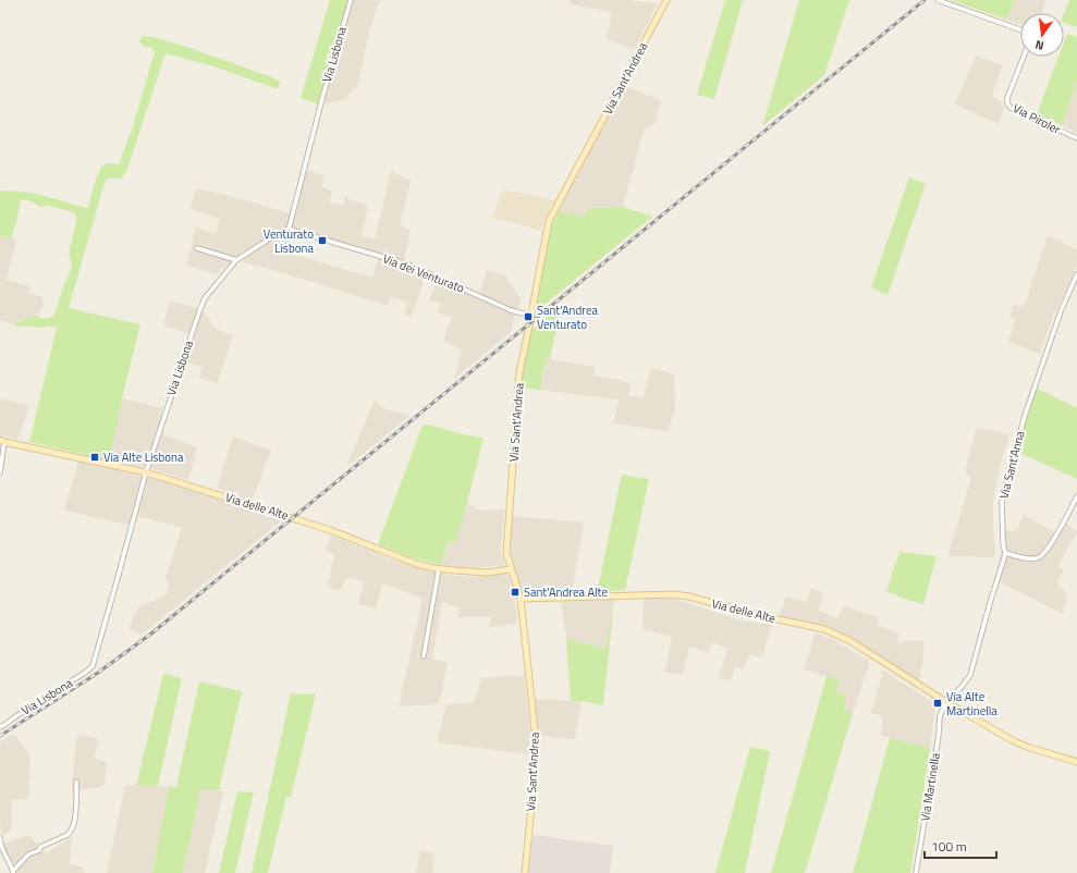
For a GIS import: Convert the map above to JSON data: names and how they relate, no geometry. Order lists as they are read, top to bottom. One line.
{"streets":{"street":["Via Lisbona","Via Sant'Andrea","Via Piroler","Via dei Venturato","Via Sant'Anna","Via delle Alte","Via Martinella"]},"crossings":[["Via Lisbona","Via dei Venturato"],["Via Lisbona","Via delle Alte"],["Via Sant'Andrea","Via dei Venturato"],["Via Sant'Andrea","Via delle Alte"],["Via Sant'Anna","Via delle Alte"],["Via Sant'Anna","Via Martinella"],["Via delle Alte","Via Martinella"]],"places":{"transit":["Venturato Lisbona","Sant'Andrea Venturato","Via Alte Lisbona","Sant'Andrea Alte","Via Alte Martinella"]},"scale_bar":"100 m","north":"bottom"}
